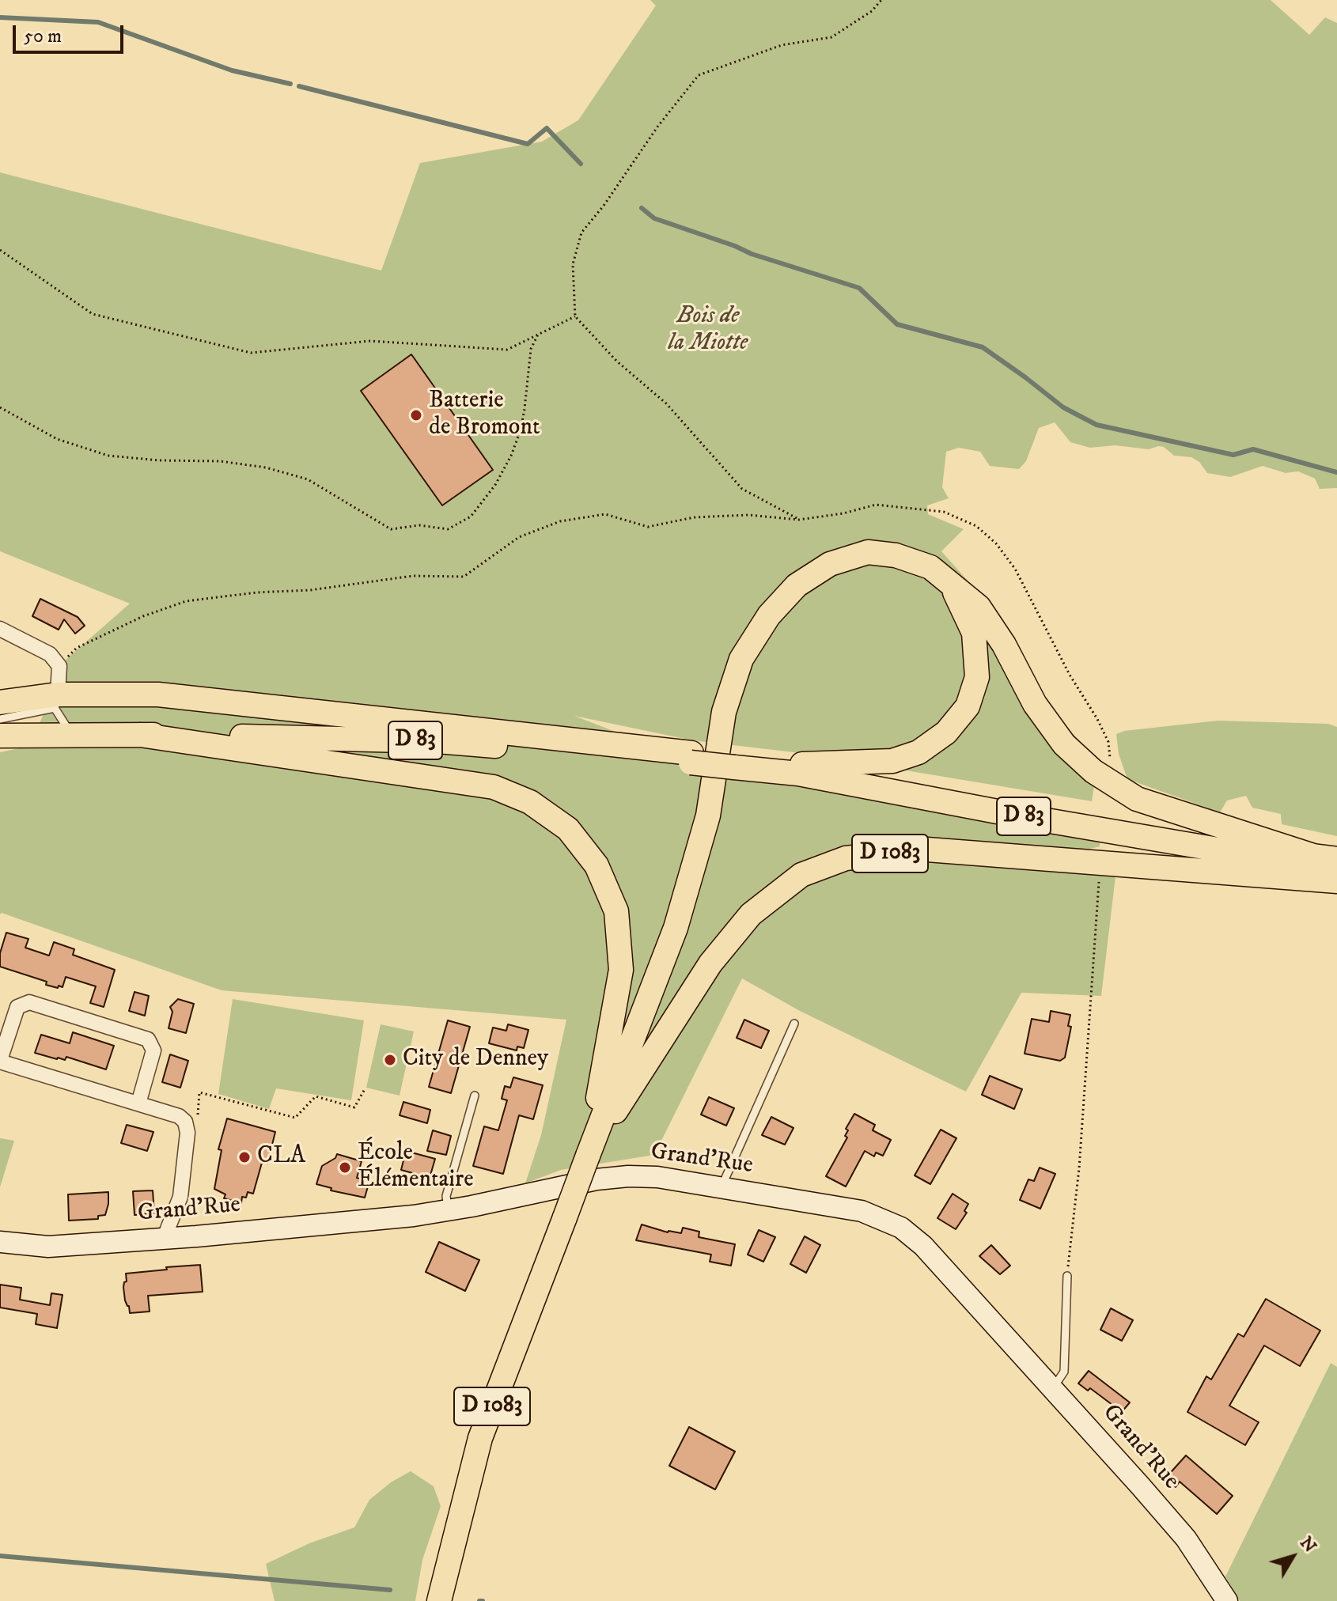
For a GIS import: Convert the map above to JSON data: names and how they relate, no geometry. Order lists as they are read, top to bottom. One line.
{"streets":{"main road":["D 83","D 1083"],"street":["Grand'Rue"]},"crossings":[["D 83","D 1083"]],"parks":["Bois de la Miotte"],"places":["Batterie de Bromont","City de Denney","CLA","École Élémentaire"],"scale_bar":"50 m","north":"top right"}
